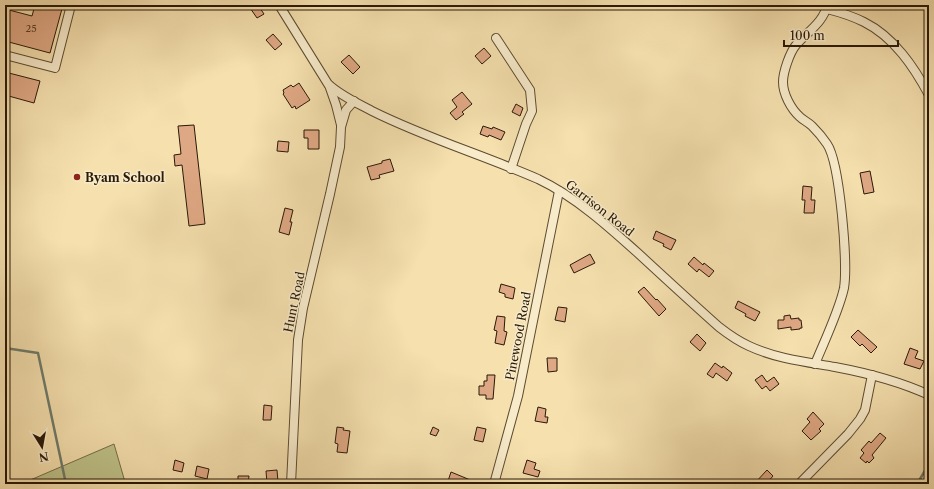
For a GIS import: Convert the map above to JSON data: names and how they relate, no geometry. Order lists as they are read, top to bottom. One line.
{"streets":{"street":["Garrison Road","Hunt Road","Pinewood Road"]},"crossings":[["Garrison Road","Hunt Road"],["Garrison Road","Pinewood Road"]],"places":["Byam School"],"house_numbers":["25"],"scale_bar":"100 m","north":"bottom"}
